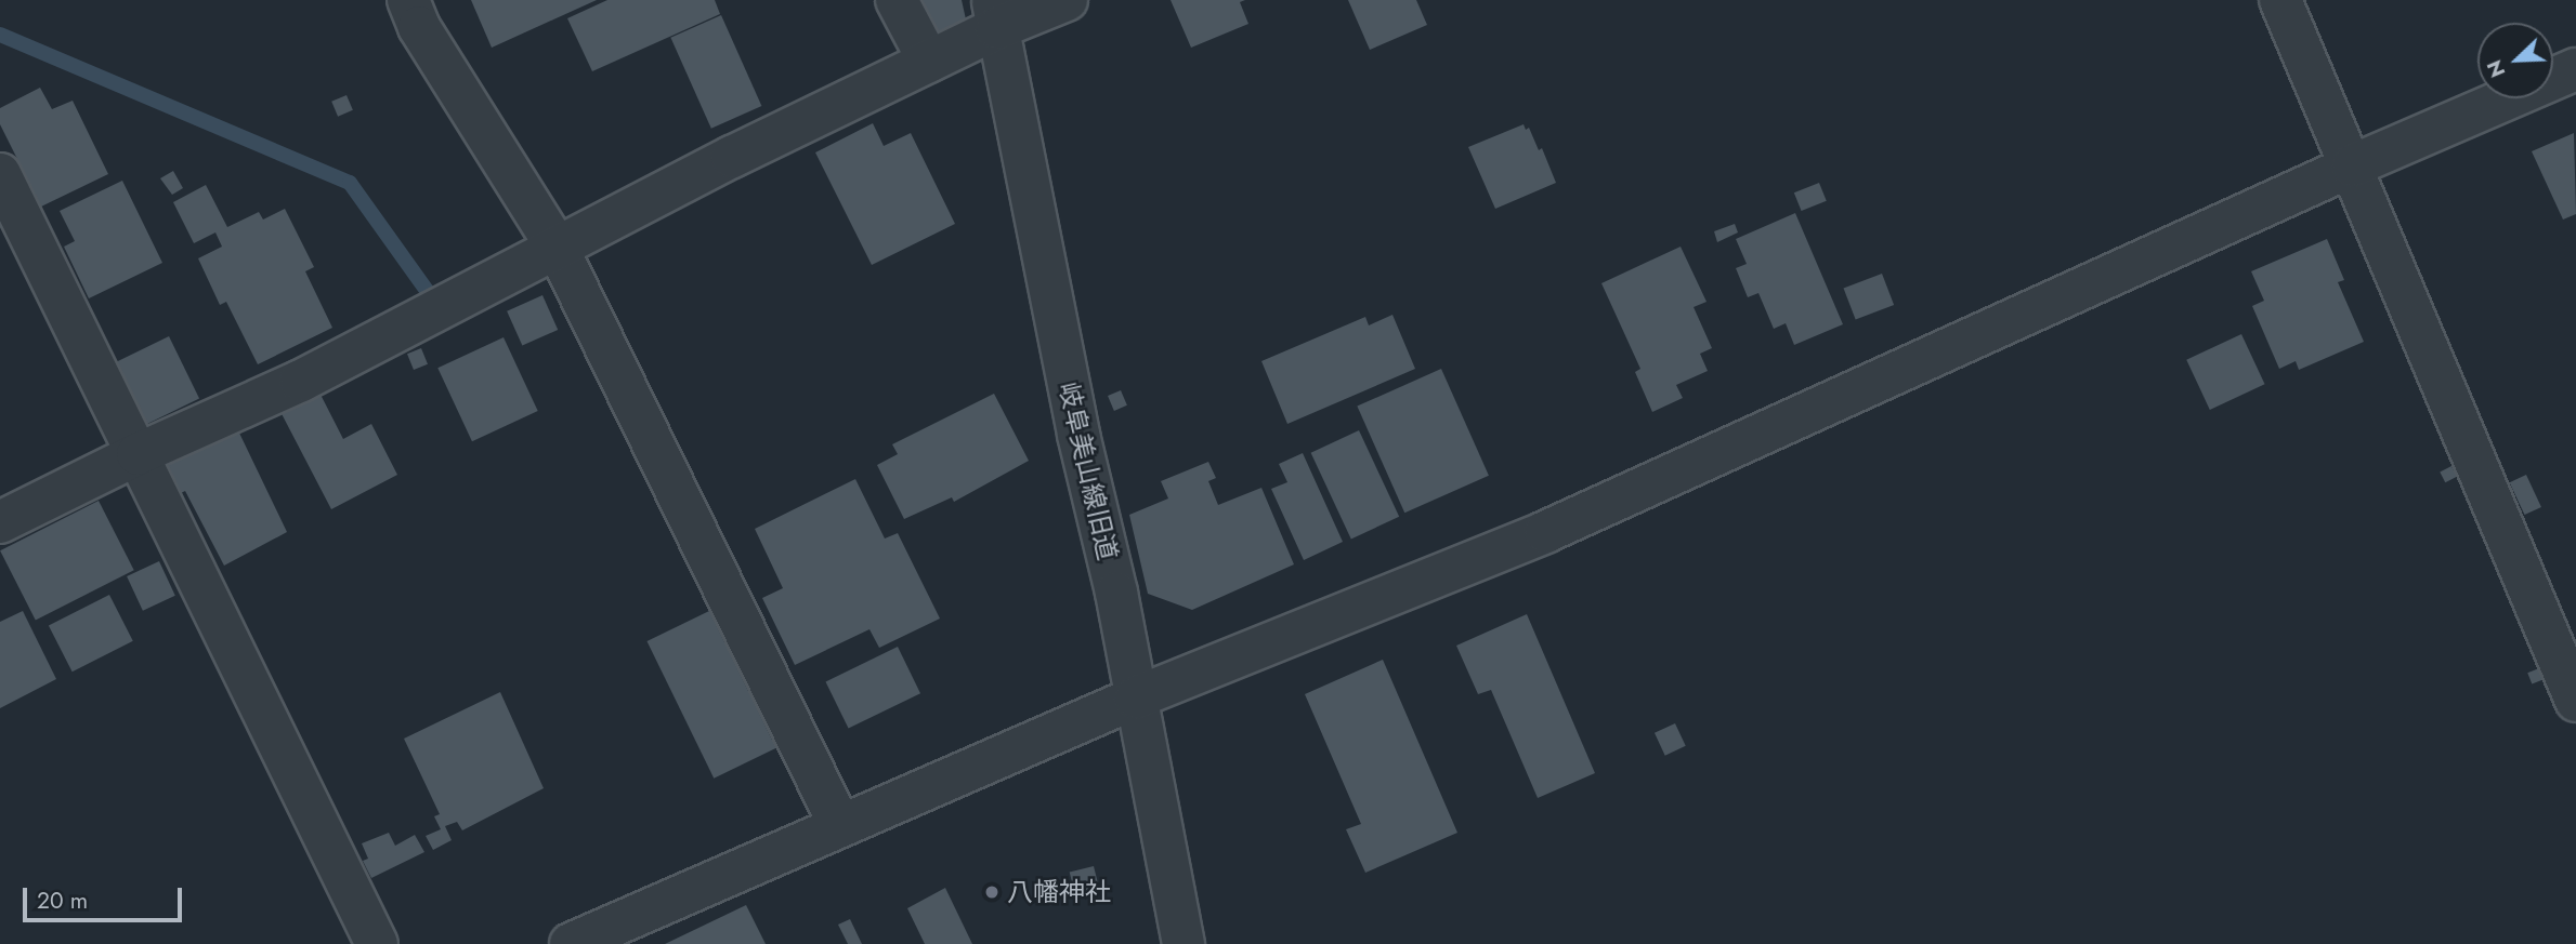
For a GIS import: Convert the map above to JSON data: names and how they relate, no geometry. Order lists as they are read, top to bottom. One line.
{"streets":{"street":["岐阜美山線旧道"]},"places":["八幡神社"],"scale_bar":"20 m","north":"bottom left"}
